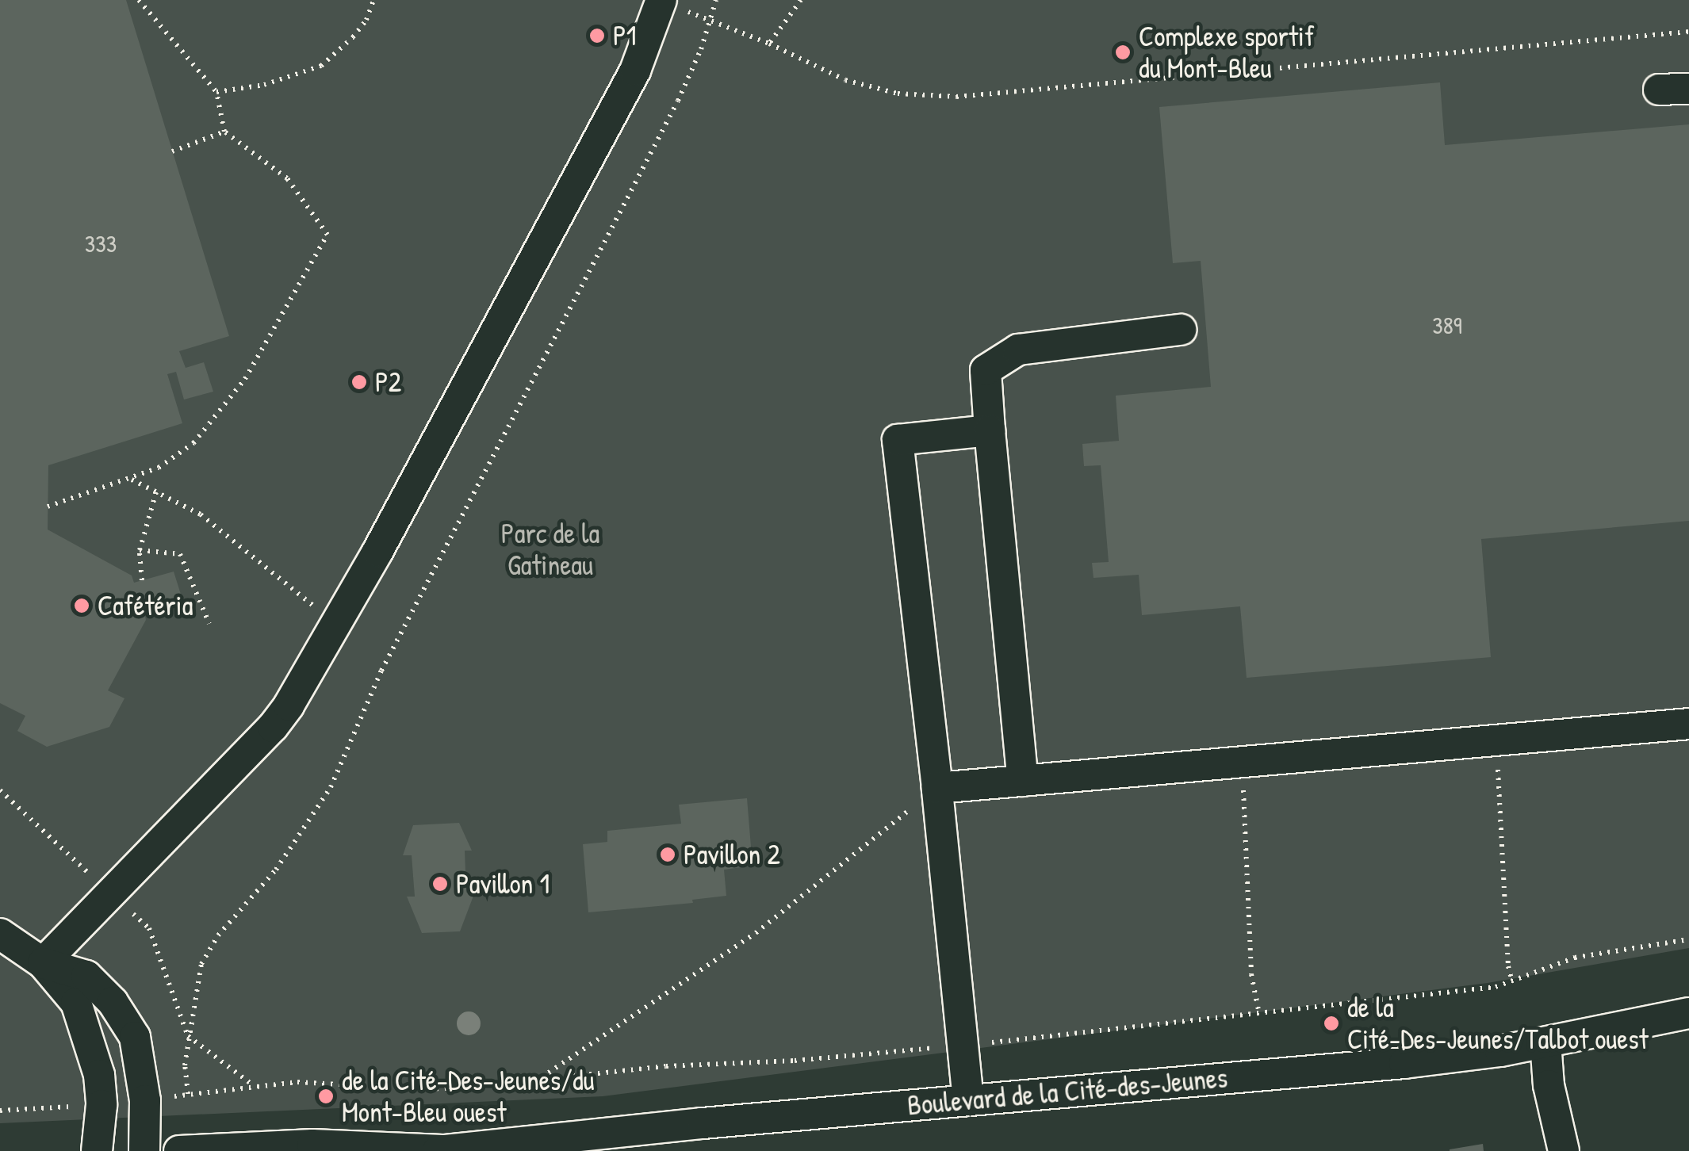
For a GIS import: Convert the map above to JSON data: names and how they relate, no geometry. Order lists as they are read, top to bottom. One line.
{"streets":{"street":["Boulevard de la Cité-des-Jeunes"]},"parks":["Parc de la Gatineau"],"places":["P1","Complexe sportif du Mont-Bleu","P2","Cafétéria","Pavillon 2","Pavillon 1","de la Cité-Des-Jeunes/Talbot ouest","de la Cité-Des-Jeunes/du Mont-Bleu ouest"],"house_numbers":["333","389"]}
